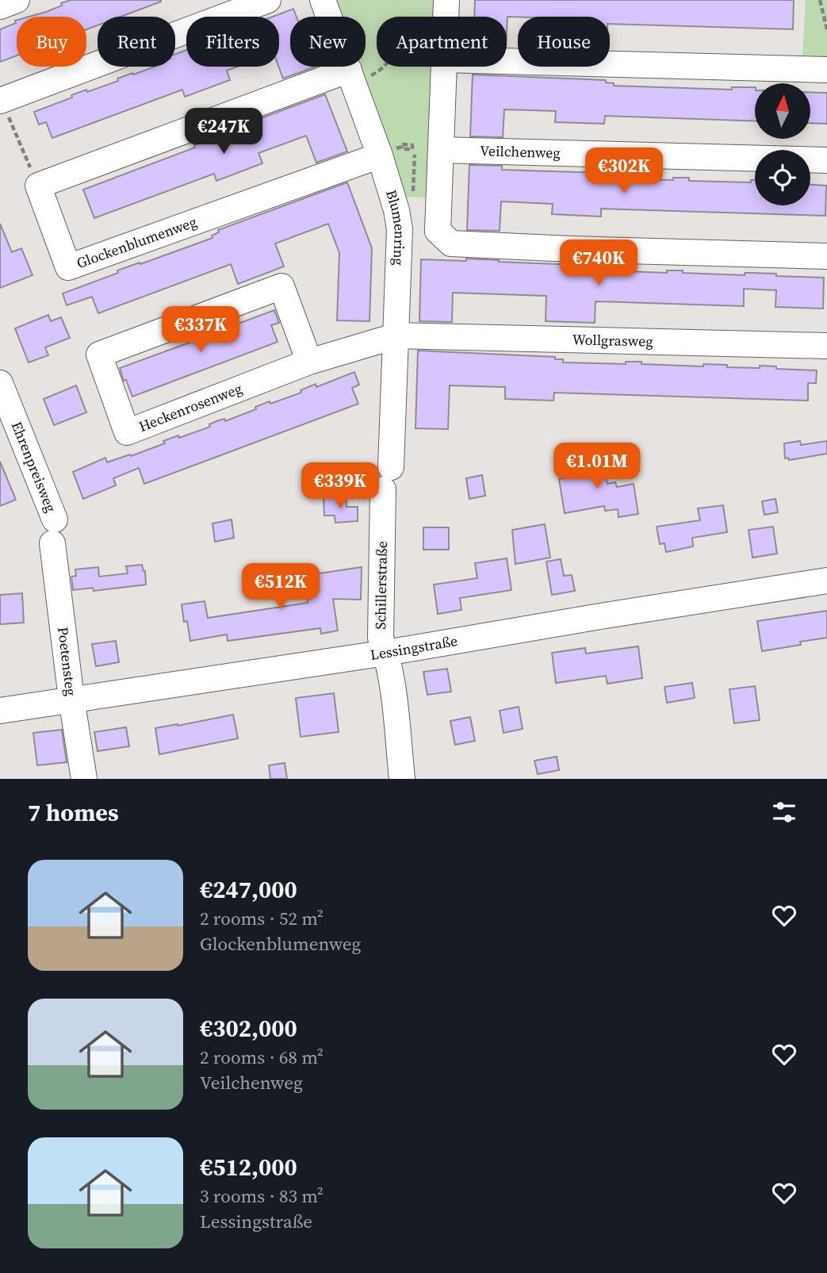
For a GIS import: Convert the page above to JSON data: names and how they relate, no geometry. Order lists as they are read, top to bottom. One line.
{"streets":{"street":["Veilchenweg","Blumenring","Glockenblumenweg","Wollgrasweg","Heckenrosenweg","Ehrenpreisweg","Schillerstraße","Lessingstraße","Poetensteg"]},"crossings":[["Blumenring","Glockenblumenweg"],["Blumenring","Wollgrasweg"],["Blumenring","Heckenrosenweg"],["Blumenring","Schillerstraße"],["Wollgrasweg","Heckenrosenweg"],["Ehrenpreisweg","Poetensteg"],["Schillerstraße","Lessingstraße"],["Lessingstraße","Poetensteg"]],"north":"top","page":{"chip":["Buy","Rent","Filters","New","Apartment","House"],"price":["€247K","€302K","€740K","€337K","€1.01M","€339K","€512K"],"heading":"7 homes","list":[{"name":"€247,000","note":"2 rooms · 52 m² · Glockenblumenweg"},{"name":"€302,000","note":"2 rooms · 68 m² · Veilchenweg"},{"name":"€512,000","note":"3 rooms · 83 m² · Lessingstraße"}]}}
